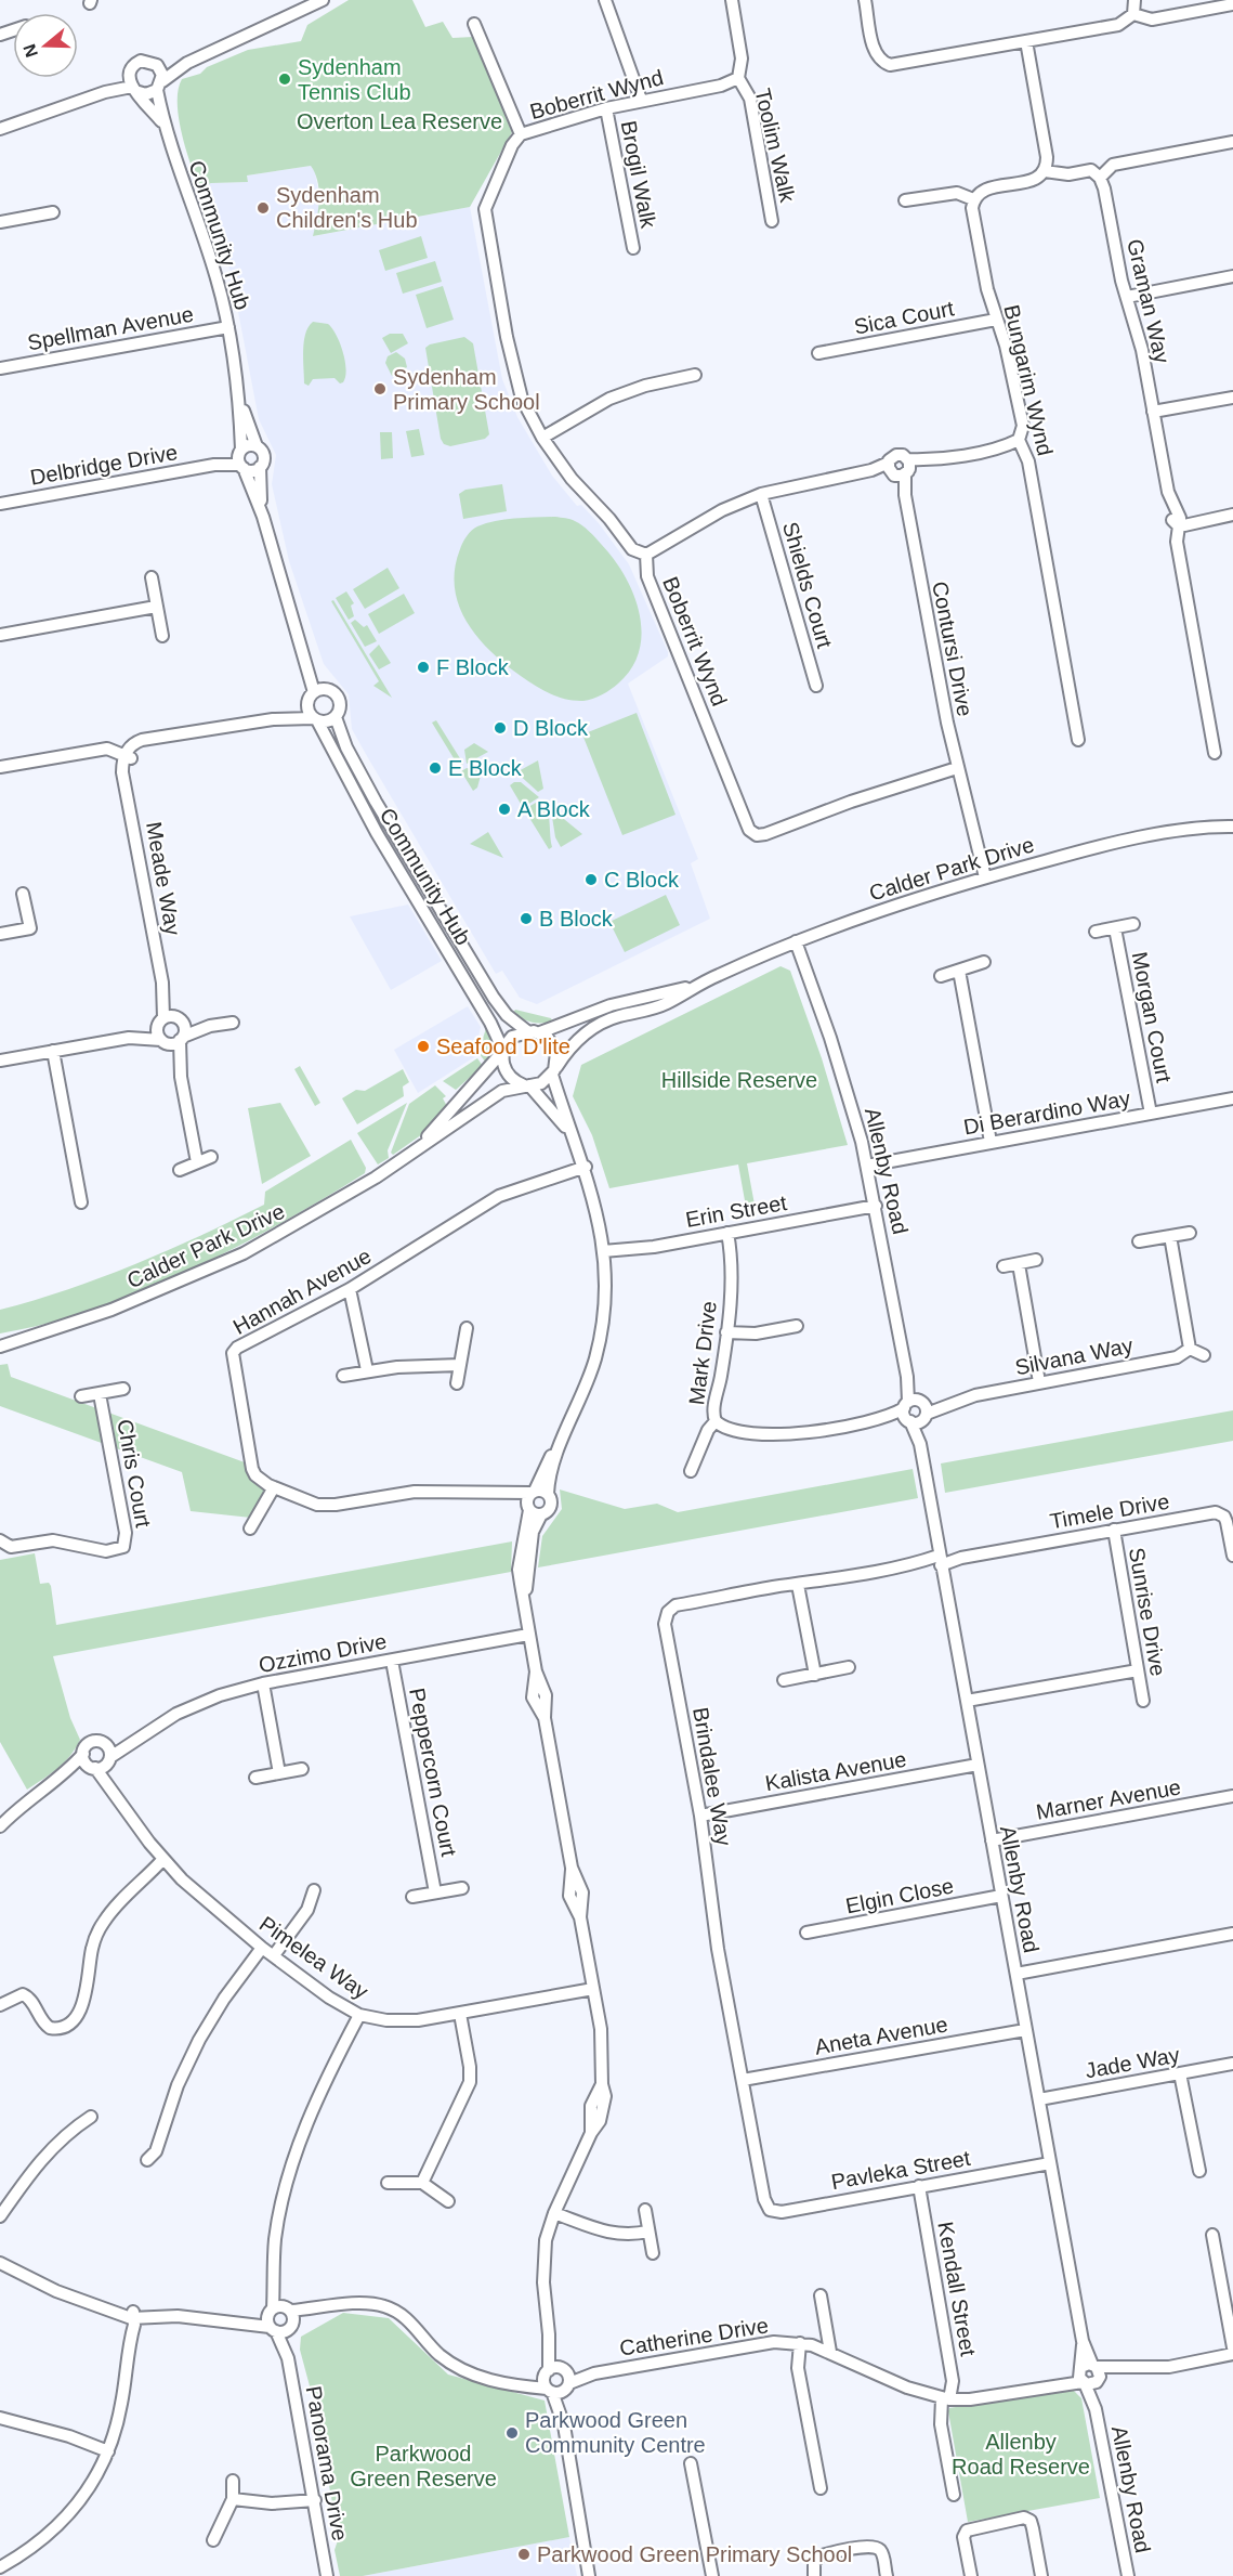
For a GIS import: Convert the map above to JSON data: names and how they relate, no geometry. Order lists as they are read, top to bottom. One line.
{"streets":{"street":["Boberrit Wynd","Toolim Walk","Brogil Walk","Community Hub","Graman Way","Sica Court","Spellman Avenue","Bungarim Wynd","Delbridge Drive","Shields Court","Contursi Drive","Calder Park Drive","Meade Way","Morgan Court","Di Berardino Way","Allenby Road","Erin Street","Hannah Avenue","Mark Drive","Silvana Way","Chris Court","Timele Drive","Sunrise Drive","Ozzimo Drive","Kalista Avenue","Peppercorn Court","Brindalee Way","Marner Avenue","Elgin Close","Pimelea Way","Aneta Avenue","Jade Way","Pavleka Street","Kendall Street","Catherine Drive","Panorama Drive"]},"crossings":[["Boberrit Wynd","Toolim Walk"],["Boberrit Wynd","Brogil Walk"],["Boberrit Wynd","Contursi Drive"],["Community Hub","Spellman Avenue"],["Community Hub","Delbridge Drive"],["Community Hub","Calder Park Drive"],["Sica Court","Bungarim Wynd"],["Contursi Drive","Calder Park Drive"],["Calder Park Drive","Allenby Road"],["Morgan Court","Di Berardino Way"],["Di Berardino Way","Allenby Road"],["Allenby Road","Erin Street"],["Allenby Road","Silvana Way"],["Allenby Road","Timele Drive"],["Allenby Road","Kalista Avenue"],["Allenby Road","Brindalee Way"],["Allenby Road","Marner Avenue"],["Allenby Road","Elgin Close"],["Allenby Road","Aneta Avenue"],["Allenby Road","Jade Way"],["Allenby Road","Pavleka Street"],["Allenby Road","Catherine Drive"],["Erin Street","Mark Drive"],["Mark Drive","Silvana Way"],["Timele Drive","Sunrise Drive"],["Timele Drive","Brindalee Way"],["Ozzimo Drive","Peppercorn Court"],["Ozzimo Drive","Pimelea Way"],["Kalista Avenue","Brindalee Way"],["Brindalee Way","Aneta Avenue"],["Brindalee Way","Pavleka Street"],["Pavleka Street","Kendall Street"],["Kendall Street","Catherine Drive"]],"parks":["Overton Lea Reserve","Hillside Reserve","Allenby Road Reserve","Parkwood Green Reserve"],"places":["Sydenham Tennis Club","Sydenham Children's Hub","Sydenham Primary School","F Block","D Block","E Block","A Block","C Block","B Block","Seafood D'lite","Parkwood Green Community Centre","Parkwood Green Primary School"],"north":"left"}
